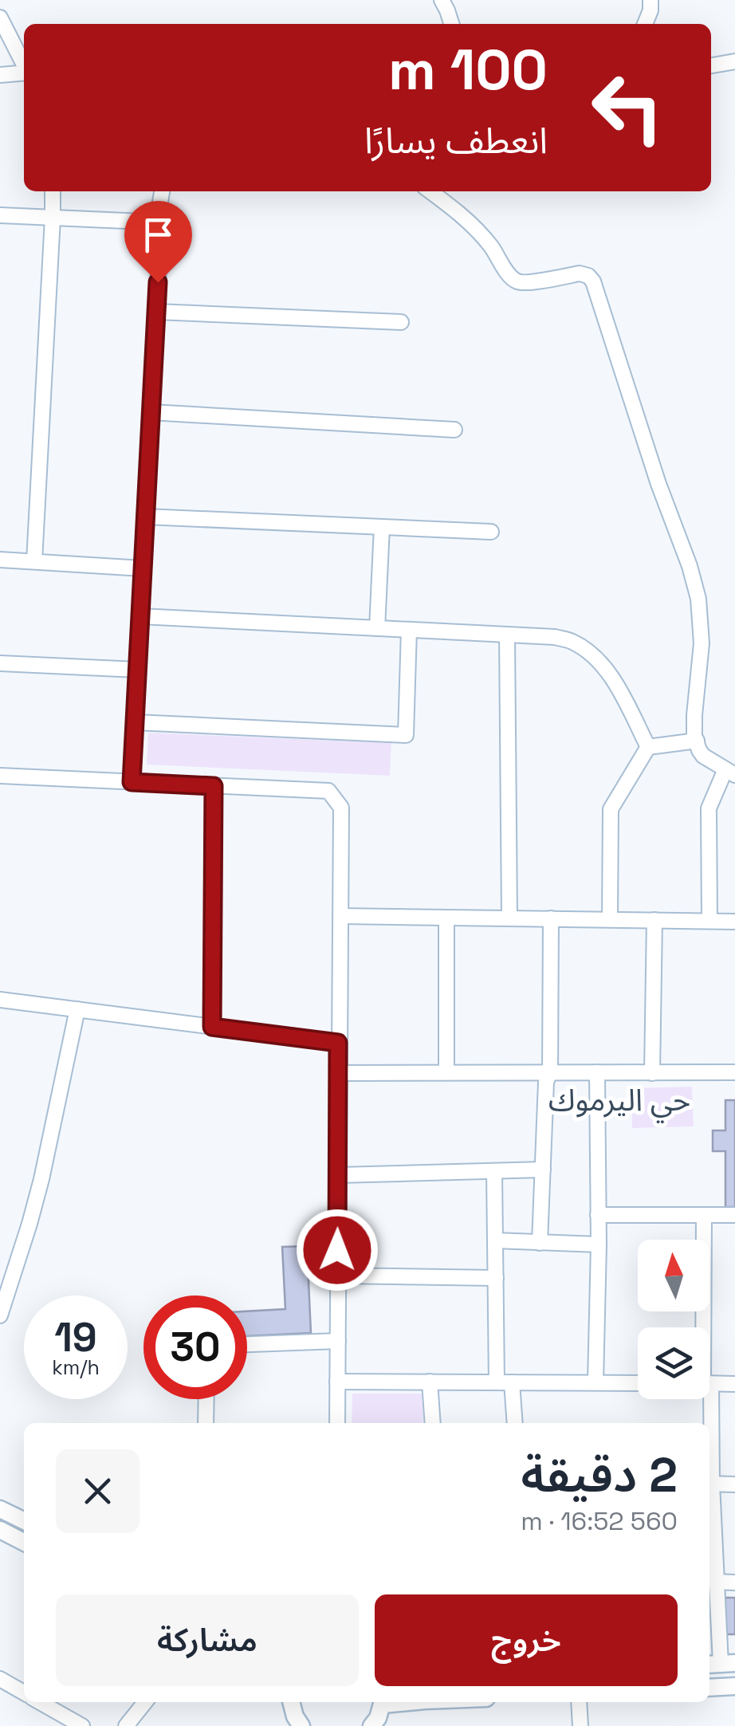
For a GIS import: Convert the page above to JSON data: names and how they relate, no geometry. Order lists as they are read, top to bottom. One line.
{"districts":["حي اليرموك"],"north":"top","page":{"turn":["100 m","انعطف يسارًا"],"speed":"19 km/h","limit":"30","heading":["2 دقيقة","560 m · 16:52"],"buttons":["خروج","مشاركة"]}}
